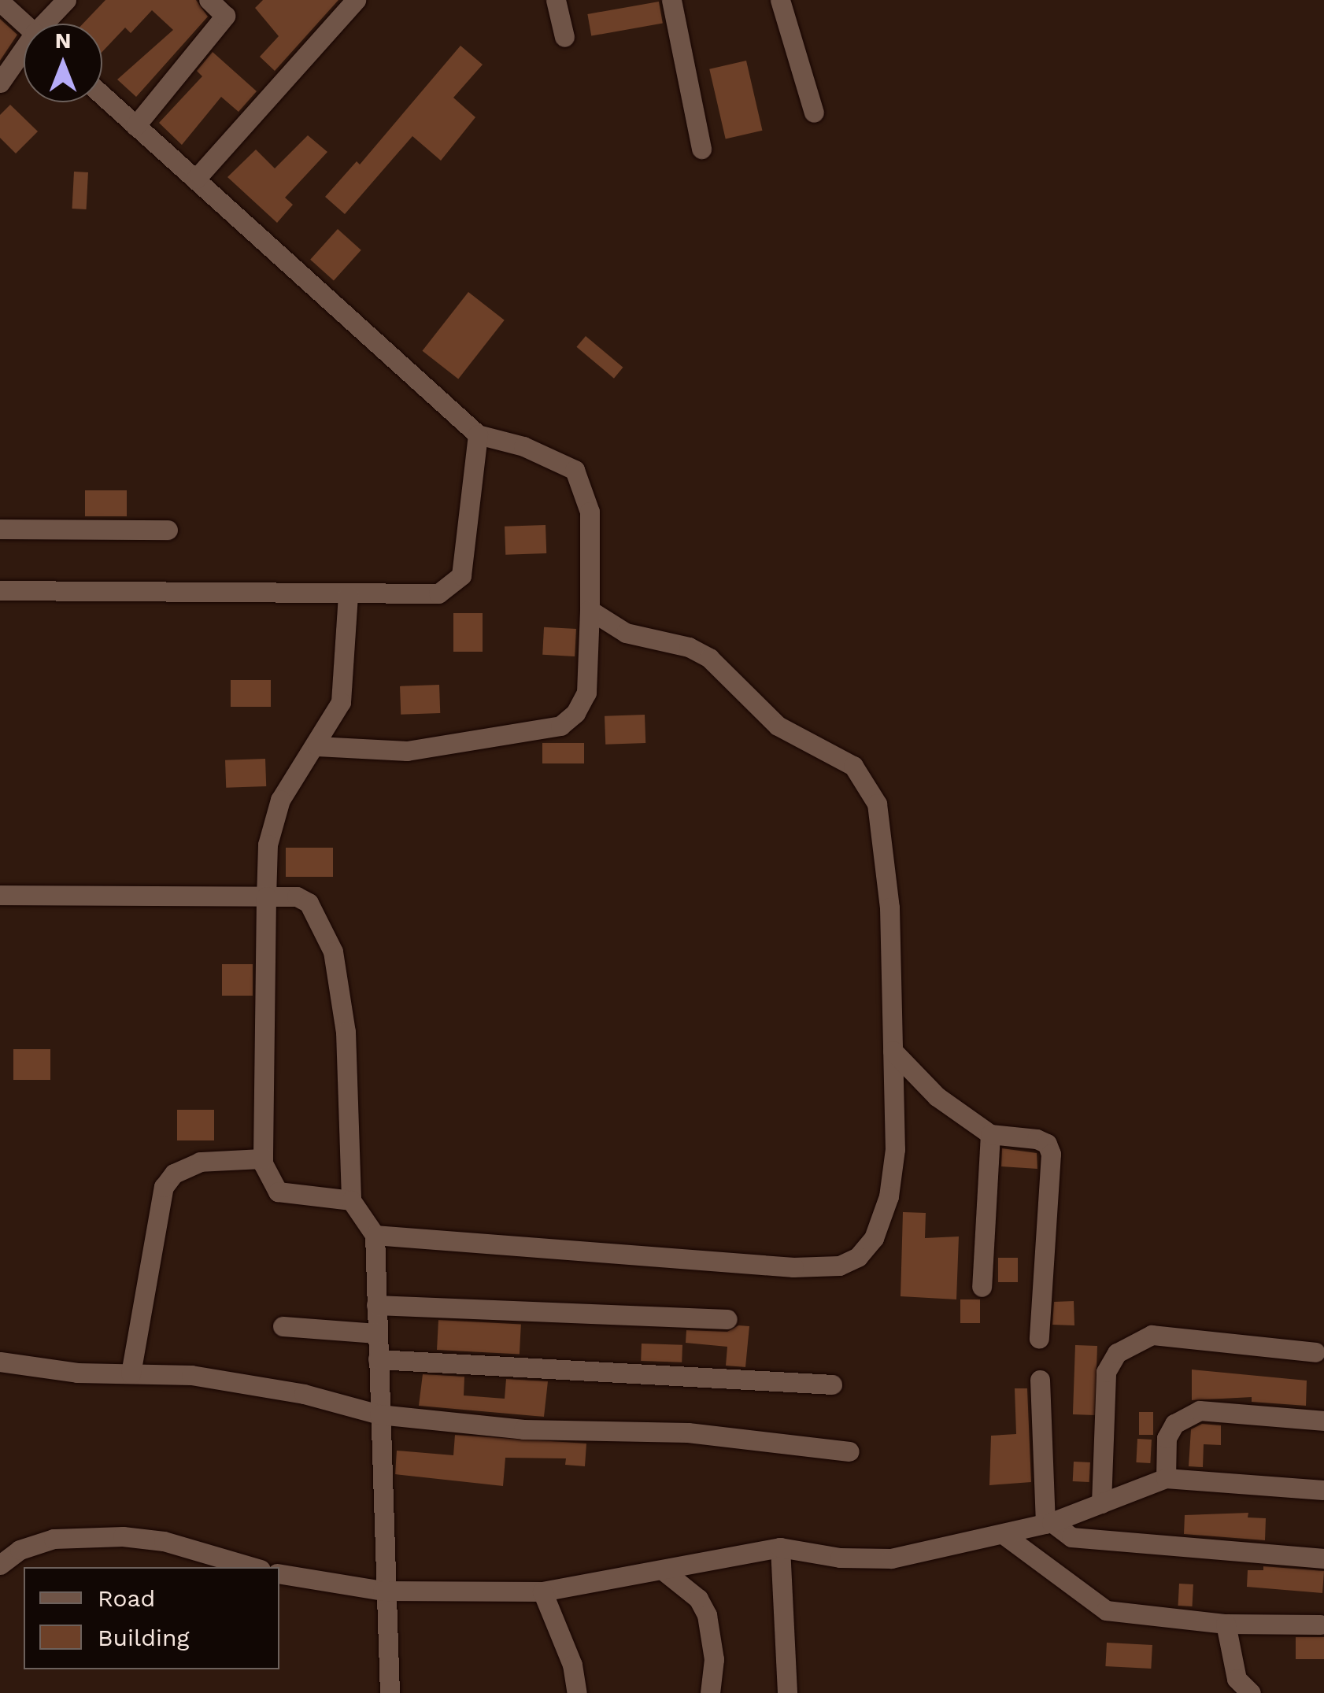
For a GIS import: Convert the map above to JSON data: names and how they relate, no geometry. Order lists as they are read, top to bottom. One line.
{"legend":["Road","Building"],"north":"top"}
